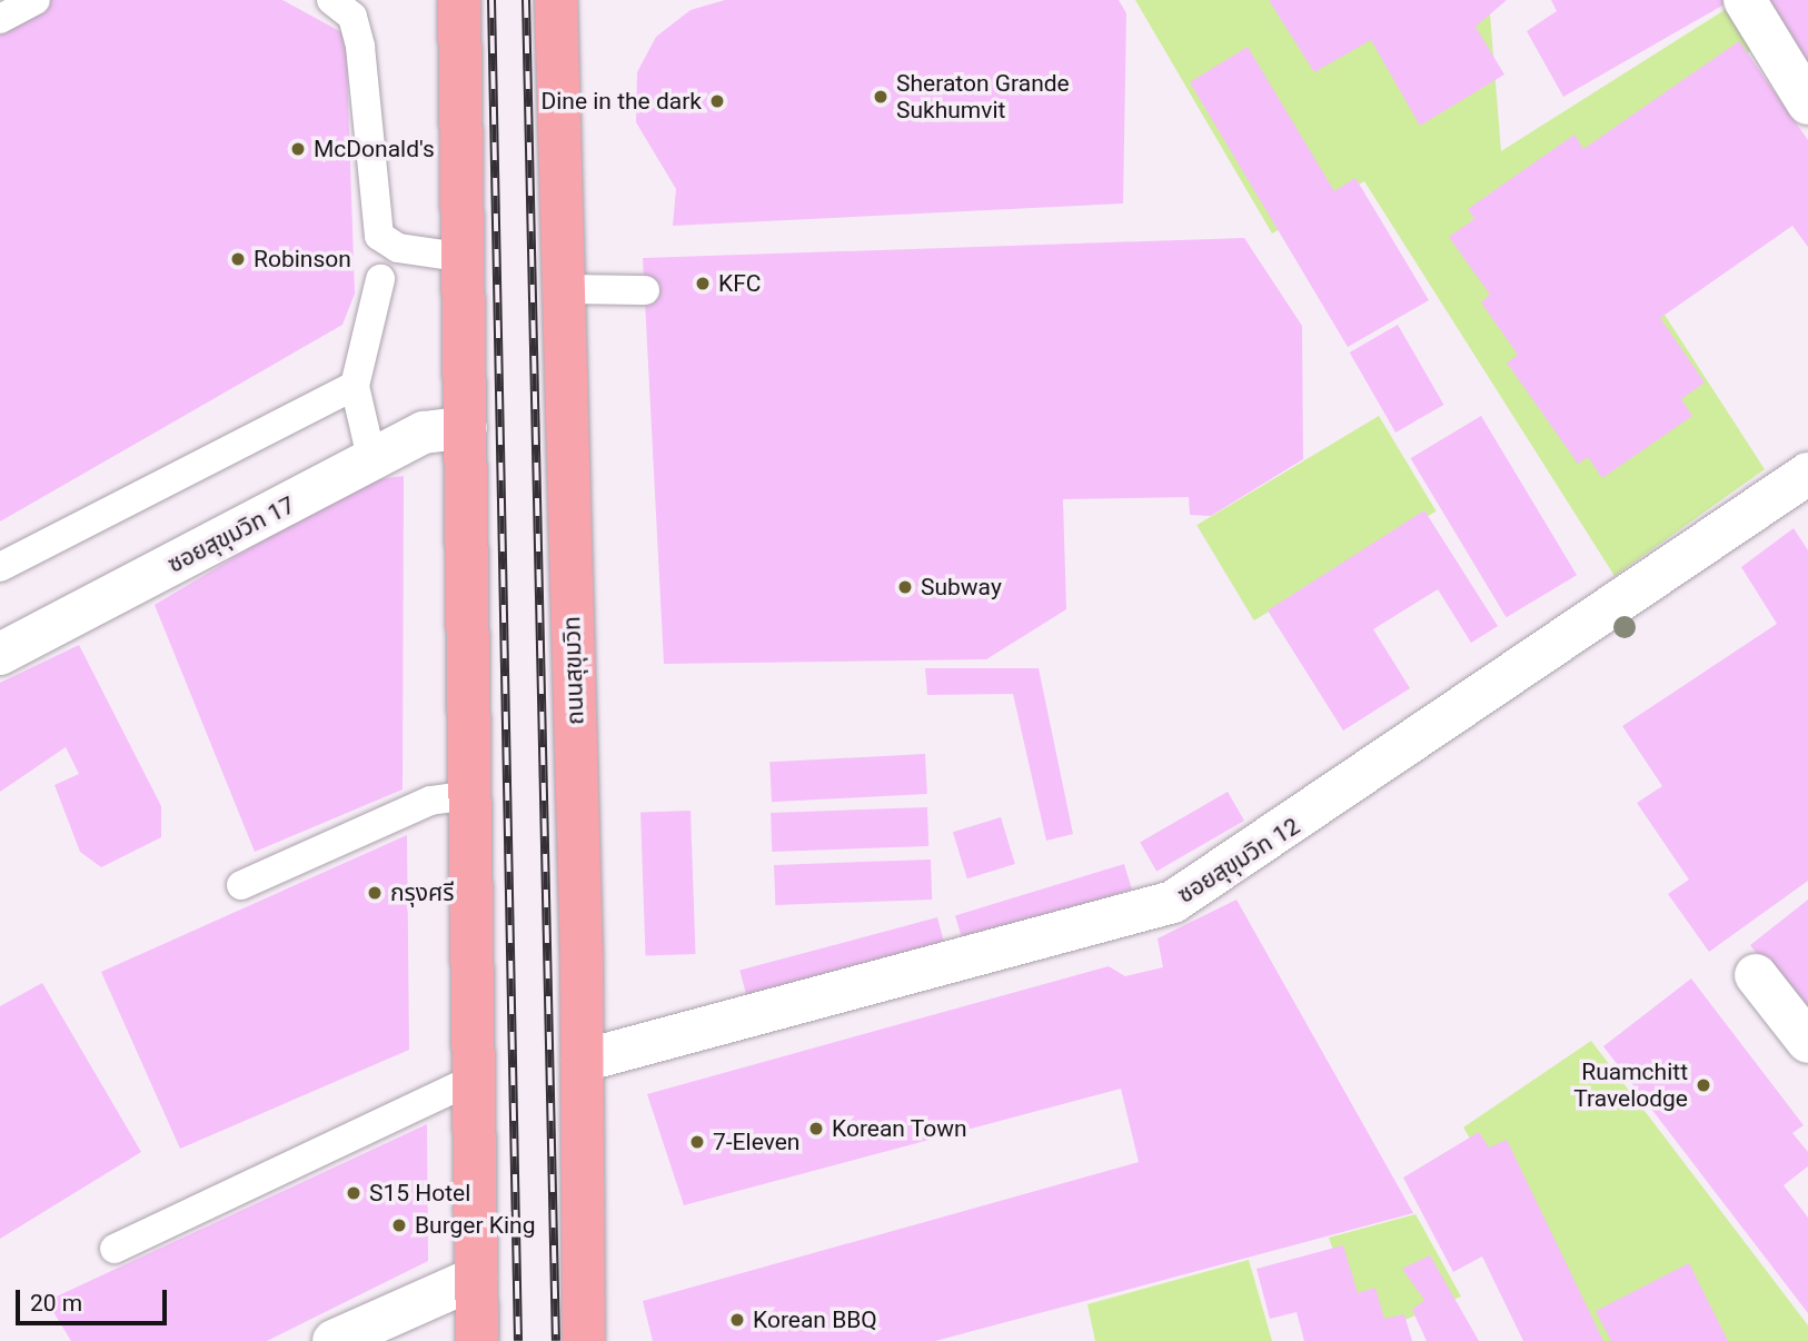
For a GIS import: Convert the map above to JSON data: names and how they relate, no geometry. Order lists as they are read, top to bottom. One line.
{"streets":{"main road":["ถนนสุขุมวิท"],"street":["ซอยสุขุมวิท 17","ซอยสุขุมวิท 12"]},"crossings":[["ถนนสุขุมวิท","ซอยสุขุมวิท 12"]],"places":["Sheraton Grande Sukhumvit","Dine in the dark","McDonald's","Robinson","KFC","Subway","กรุงศรี","Ruamchitt Travelodge","Korean Town","7-Eleven","S15 Hotel","Burger King","Korean BBQ"],"scale_bar":"20 m"}
